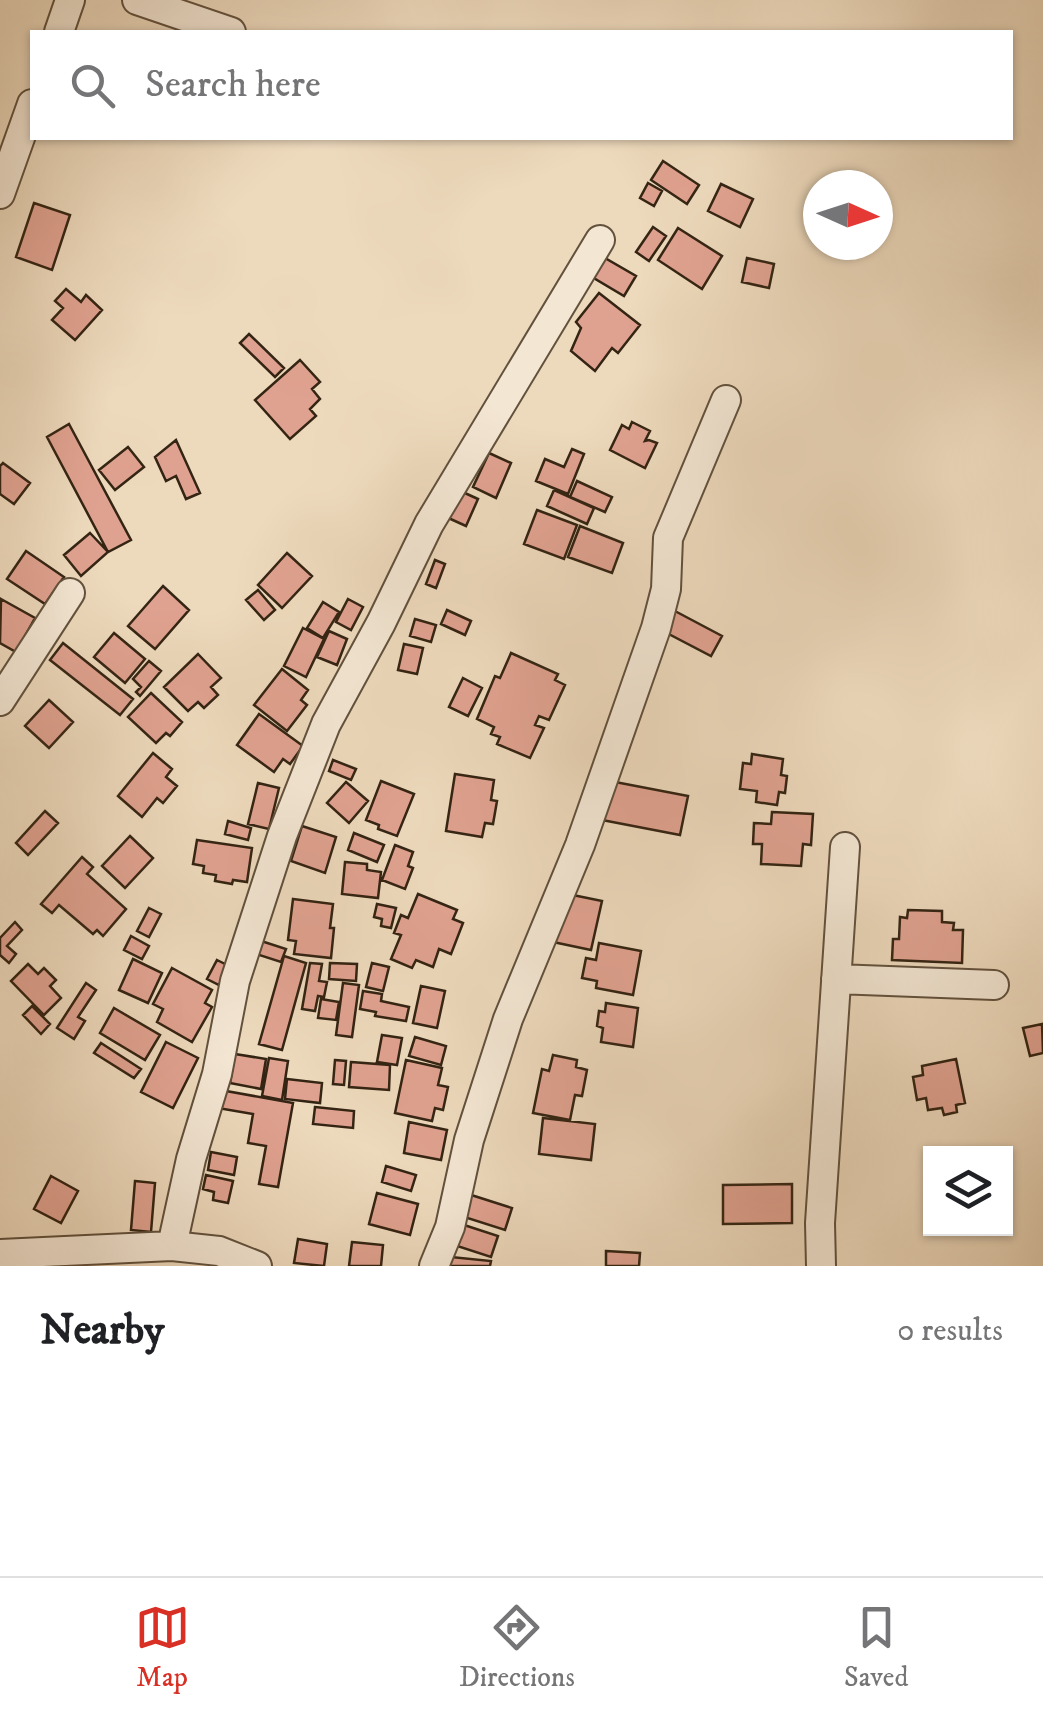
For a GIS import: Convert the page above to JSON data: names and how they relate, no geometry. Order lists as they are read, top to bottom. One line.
{"north":"right","page":{"search":"Search here","heading":["Nearby","0 results"],"nav":["Map","Directions","Saved"]}}
